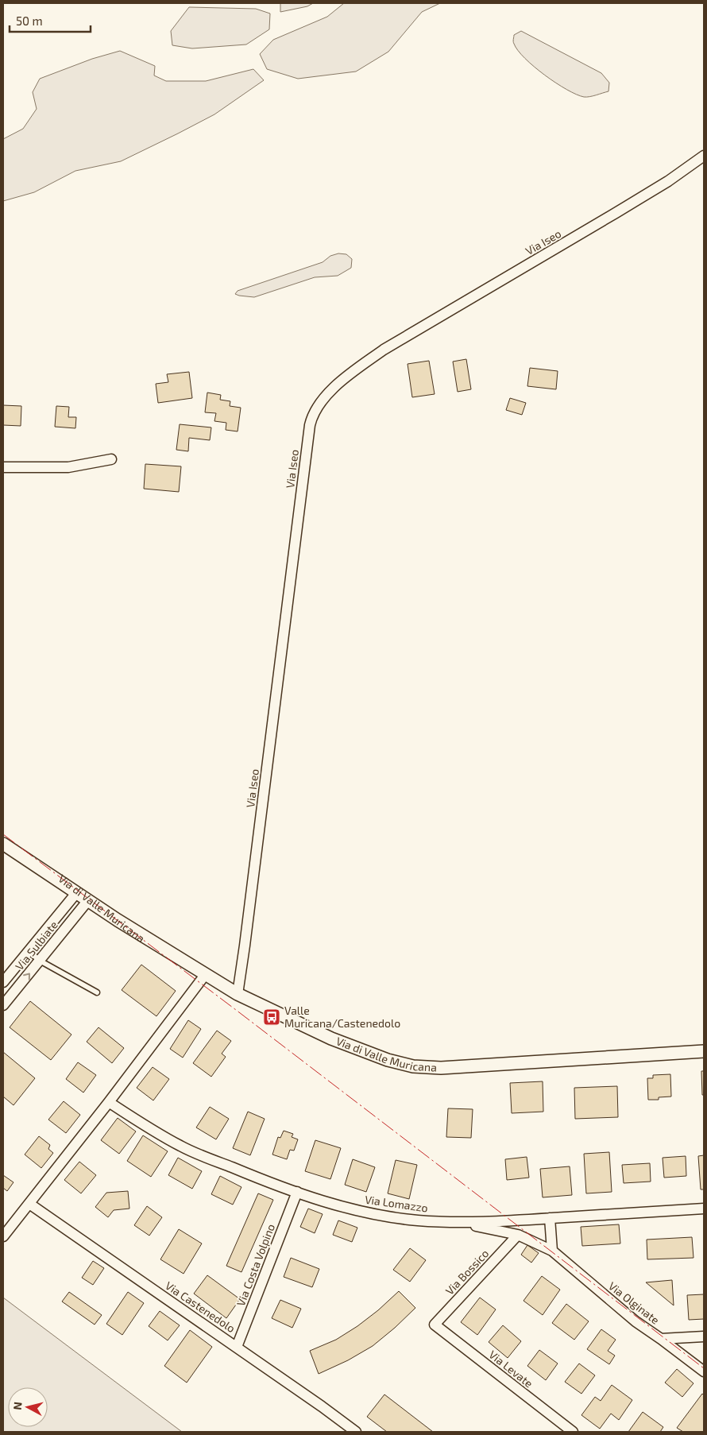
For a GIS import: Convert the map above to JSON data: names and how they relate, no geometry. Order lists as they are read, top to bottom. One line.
{"streets":{"street":["Via Iseo","Via di Valle Muricana","Via Sulbiate","Via Lomazzo","Via Costa Volpino","Via Bossico","Via Olginate","Via Castenedolo","Via Levate"]},"crossings":[["Via Iseo","Via di Valle Muricana"],["Via di Valle Muricana","Via Sulbiate"],["Via Lomazzo","Via Costa Volpino"],["Via Lomazzo","Via Olginate"],["Via Costa Volpino","Via Castenedolo"],["Via Bossico","Via Olginate"],["Via Bossico","Via Levate"]],"places":{"bus stop":["Valle Muricana/Castenedolo"]},"scale_bar":"50 m","north":"left"}
